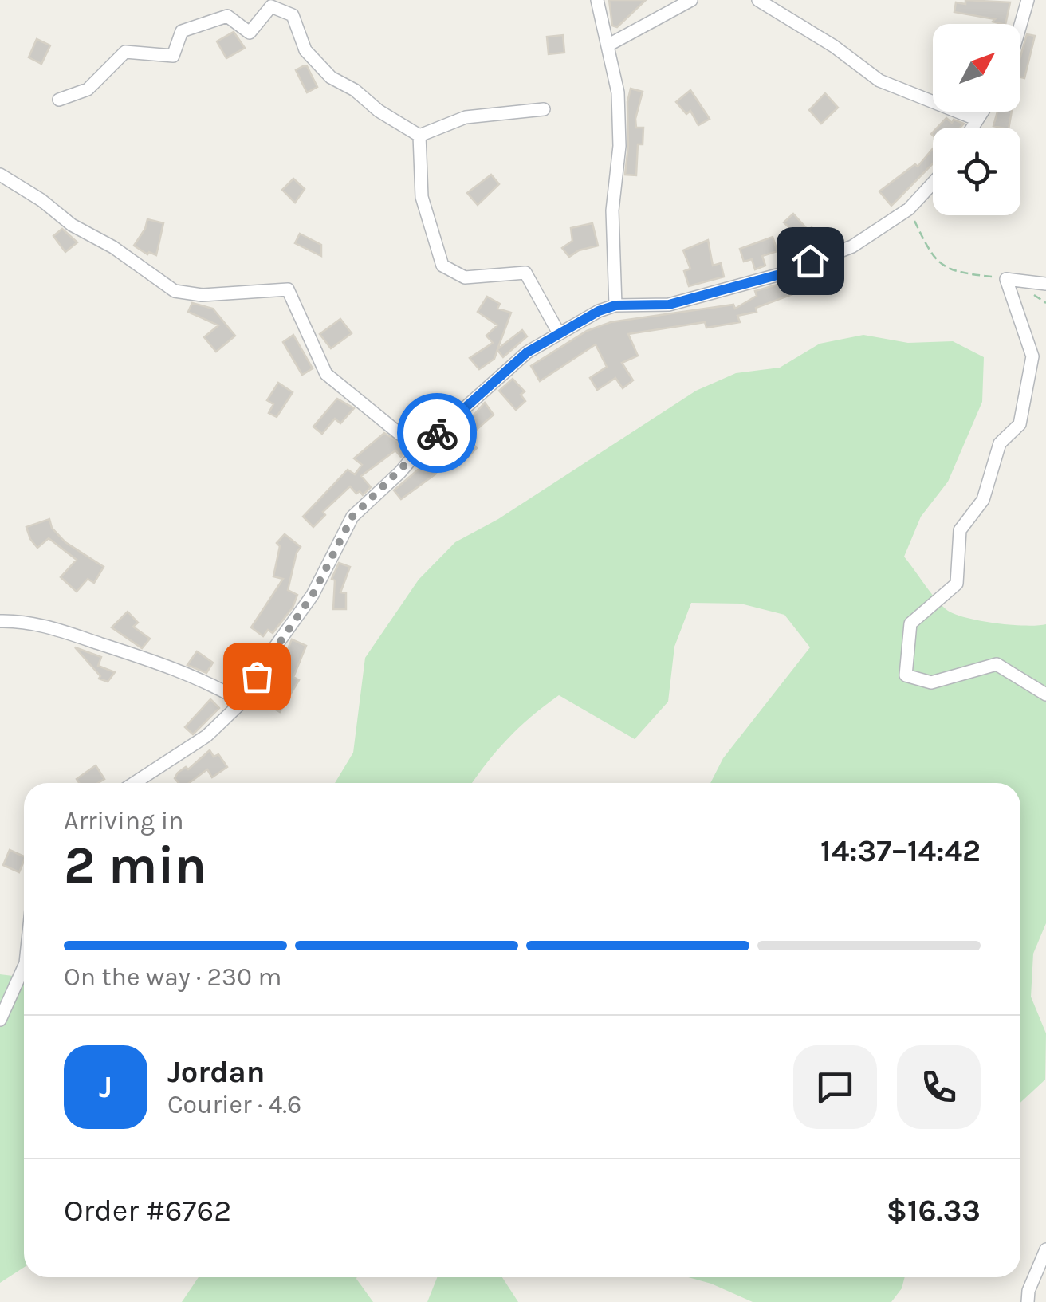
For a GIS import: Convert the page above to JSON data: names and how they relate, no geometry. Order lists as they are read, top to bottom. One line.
{"north":"top right","page":{"heading":["2 min","Arriving in","14:37–14:42"],"panel":["Jordan","Courier · 4.6","Order #6762","$16.33"],"bar":"On the way · 230 m","round":"J"}}
